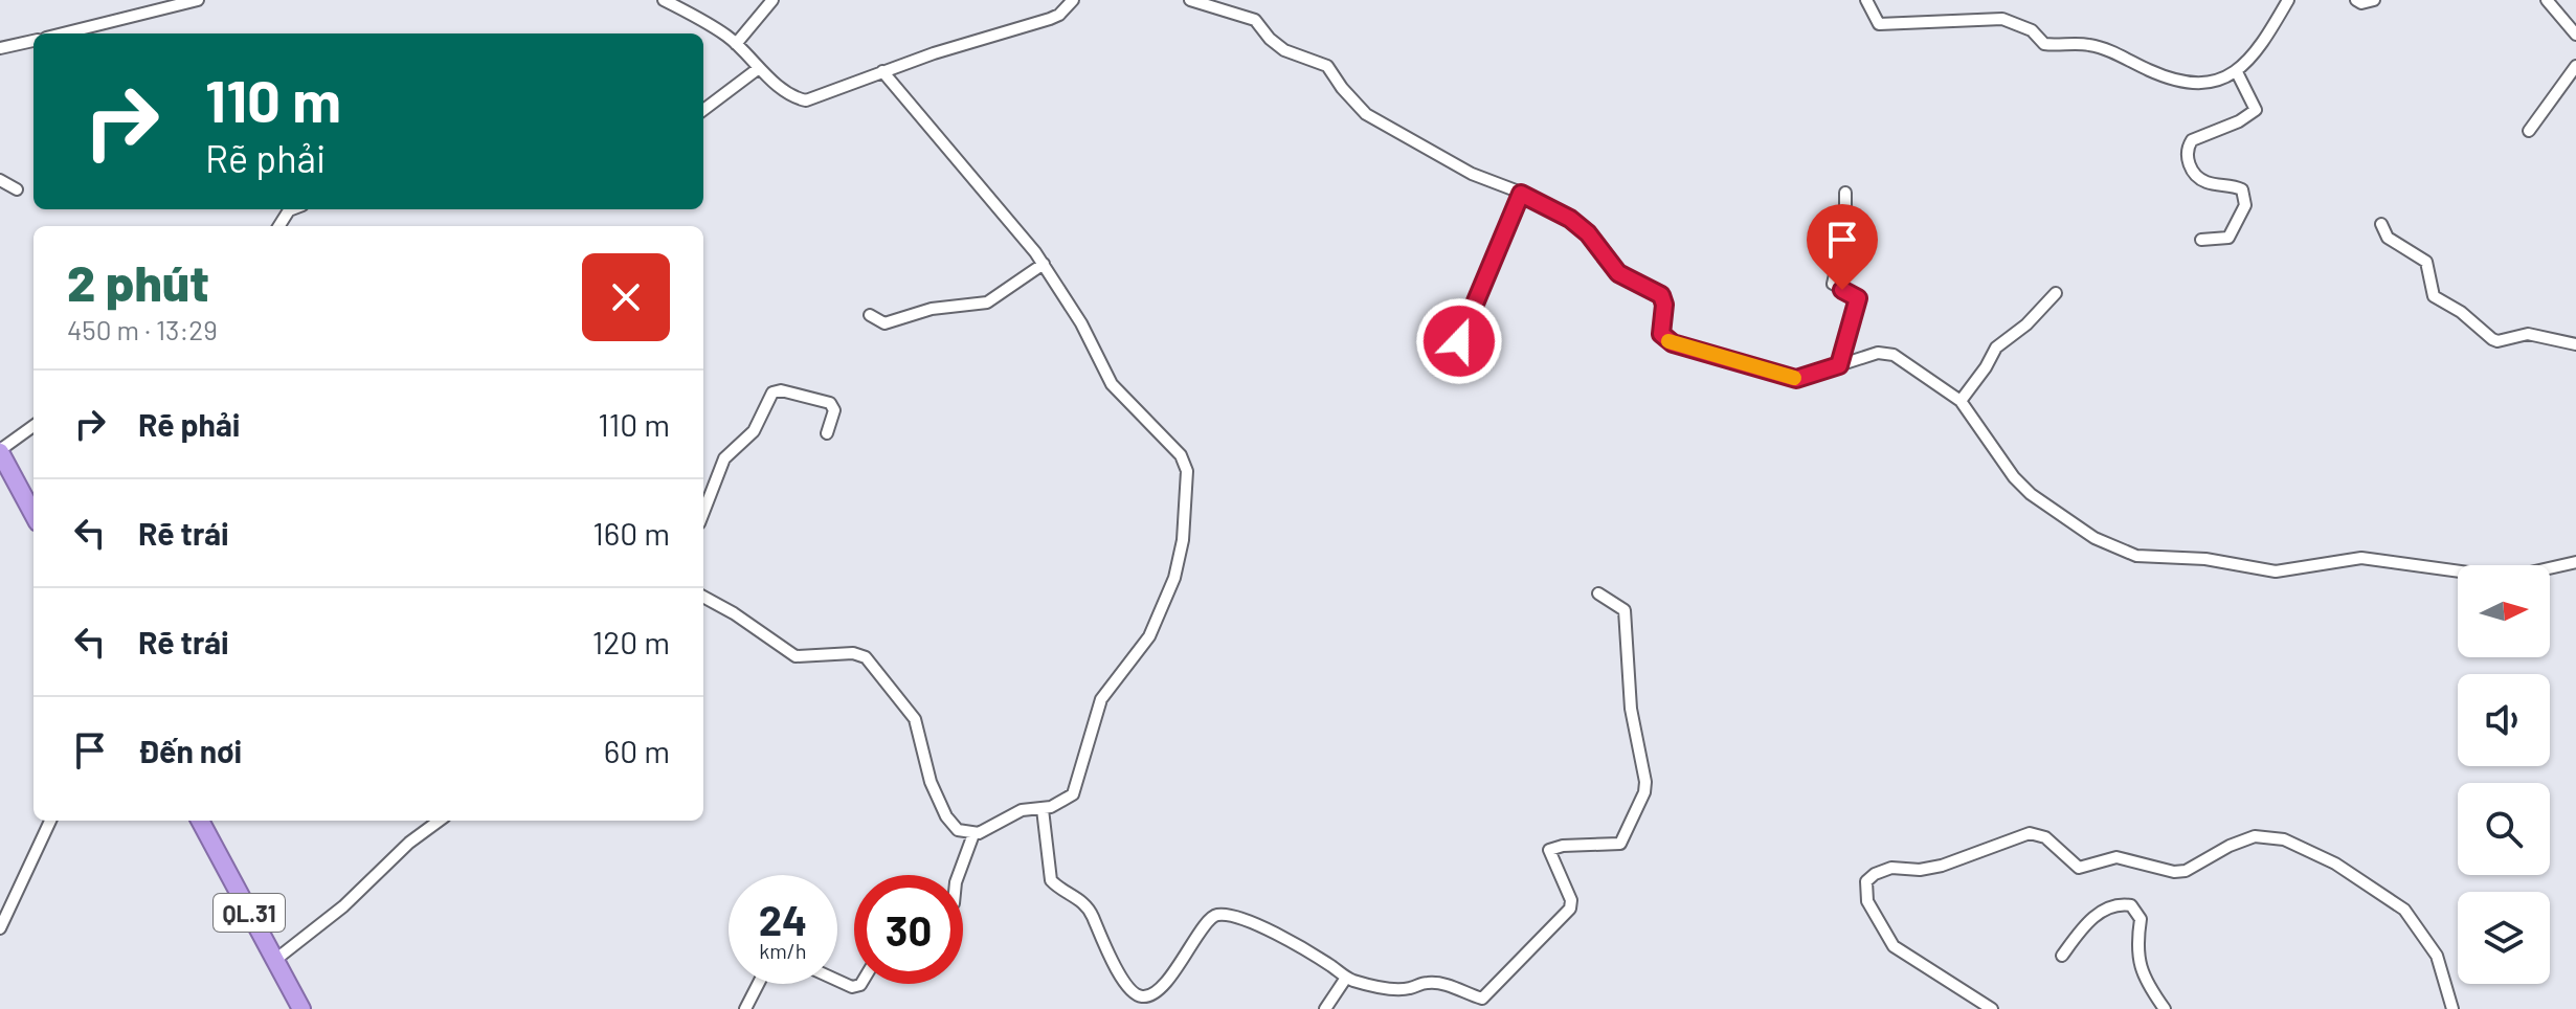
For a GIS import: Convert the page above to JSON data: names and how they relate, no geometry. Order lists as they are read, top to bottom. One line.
{"streets":{"highway":["QL.31"]},"north":"right","page":{"turn":["110 m","Rẽ phải"],"heading":["2 phút","450 m · 13:29"],"list":[{"name":"Rẽ phải","value":"110 m"},{"name":"Rẽ trái","value":"160 m"},{"name":"Rẽ trái","value":"120 m"},{"name":"Đến nơi","value":"60 m"}],"speed":"24 km/h","limit":"30"}}
